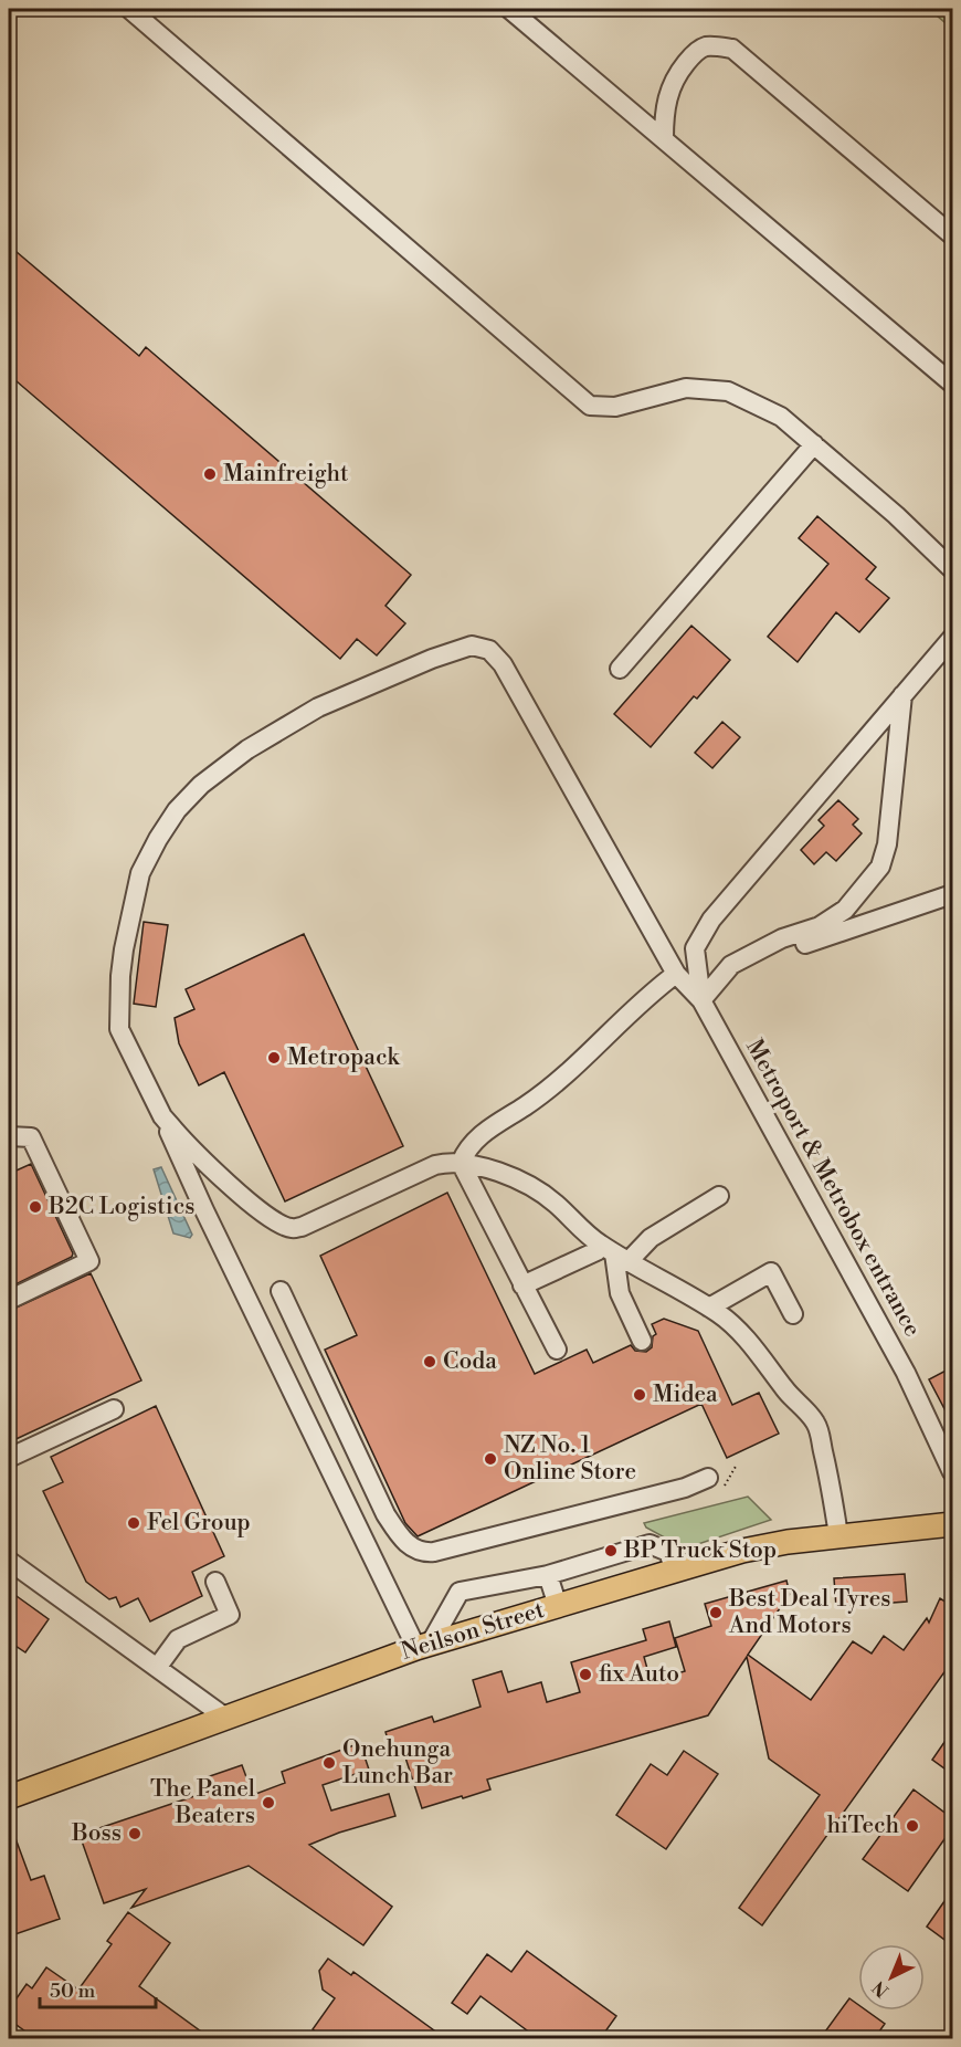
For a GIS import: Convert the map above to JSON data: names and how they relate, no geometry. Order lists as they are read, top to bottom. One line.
{"streets":{"main road":["Neilson Street"],"lane":["Metroport & Metrobox entrance"]},"places":["Mainfreight","Metropack","B2C Logistics","Coda","Midea","NZ No. 1 Online Store","Fel Group","BP Truck Stop","Best Deal Tyres And Motors","fix Auto","Onehunga Lunch Bar","The Panel Beaters","hiTech","Boss"],"scale_bar":"50 m","north":"bottom left"}
